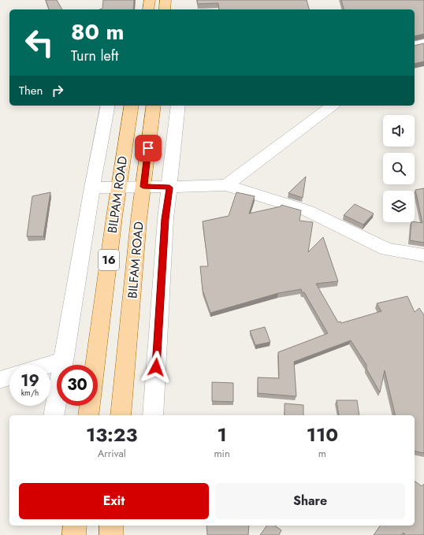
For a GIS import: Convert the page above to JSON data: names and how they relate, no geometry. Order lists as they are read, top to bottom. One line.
{"streets":{"main road":["BILPAM ROAD","16","BILFAM ROAD"]},"page":{"turn":["80 m","Turn left"],"then":"Then","speed":"19 km/h","limit":"30","eta":["13:23","Arrival","1","min","110","m"],"buttons":["Exit","Share"]}}
